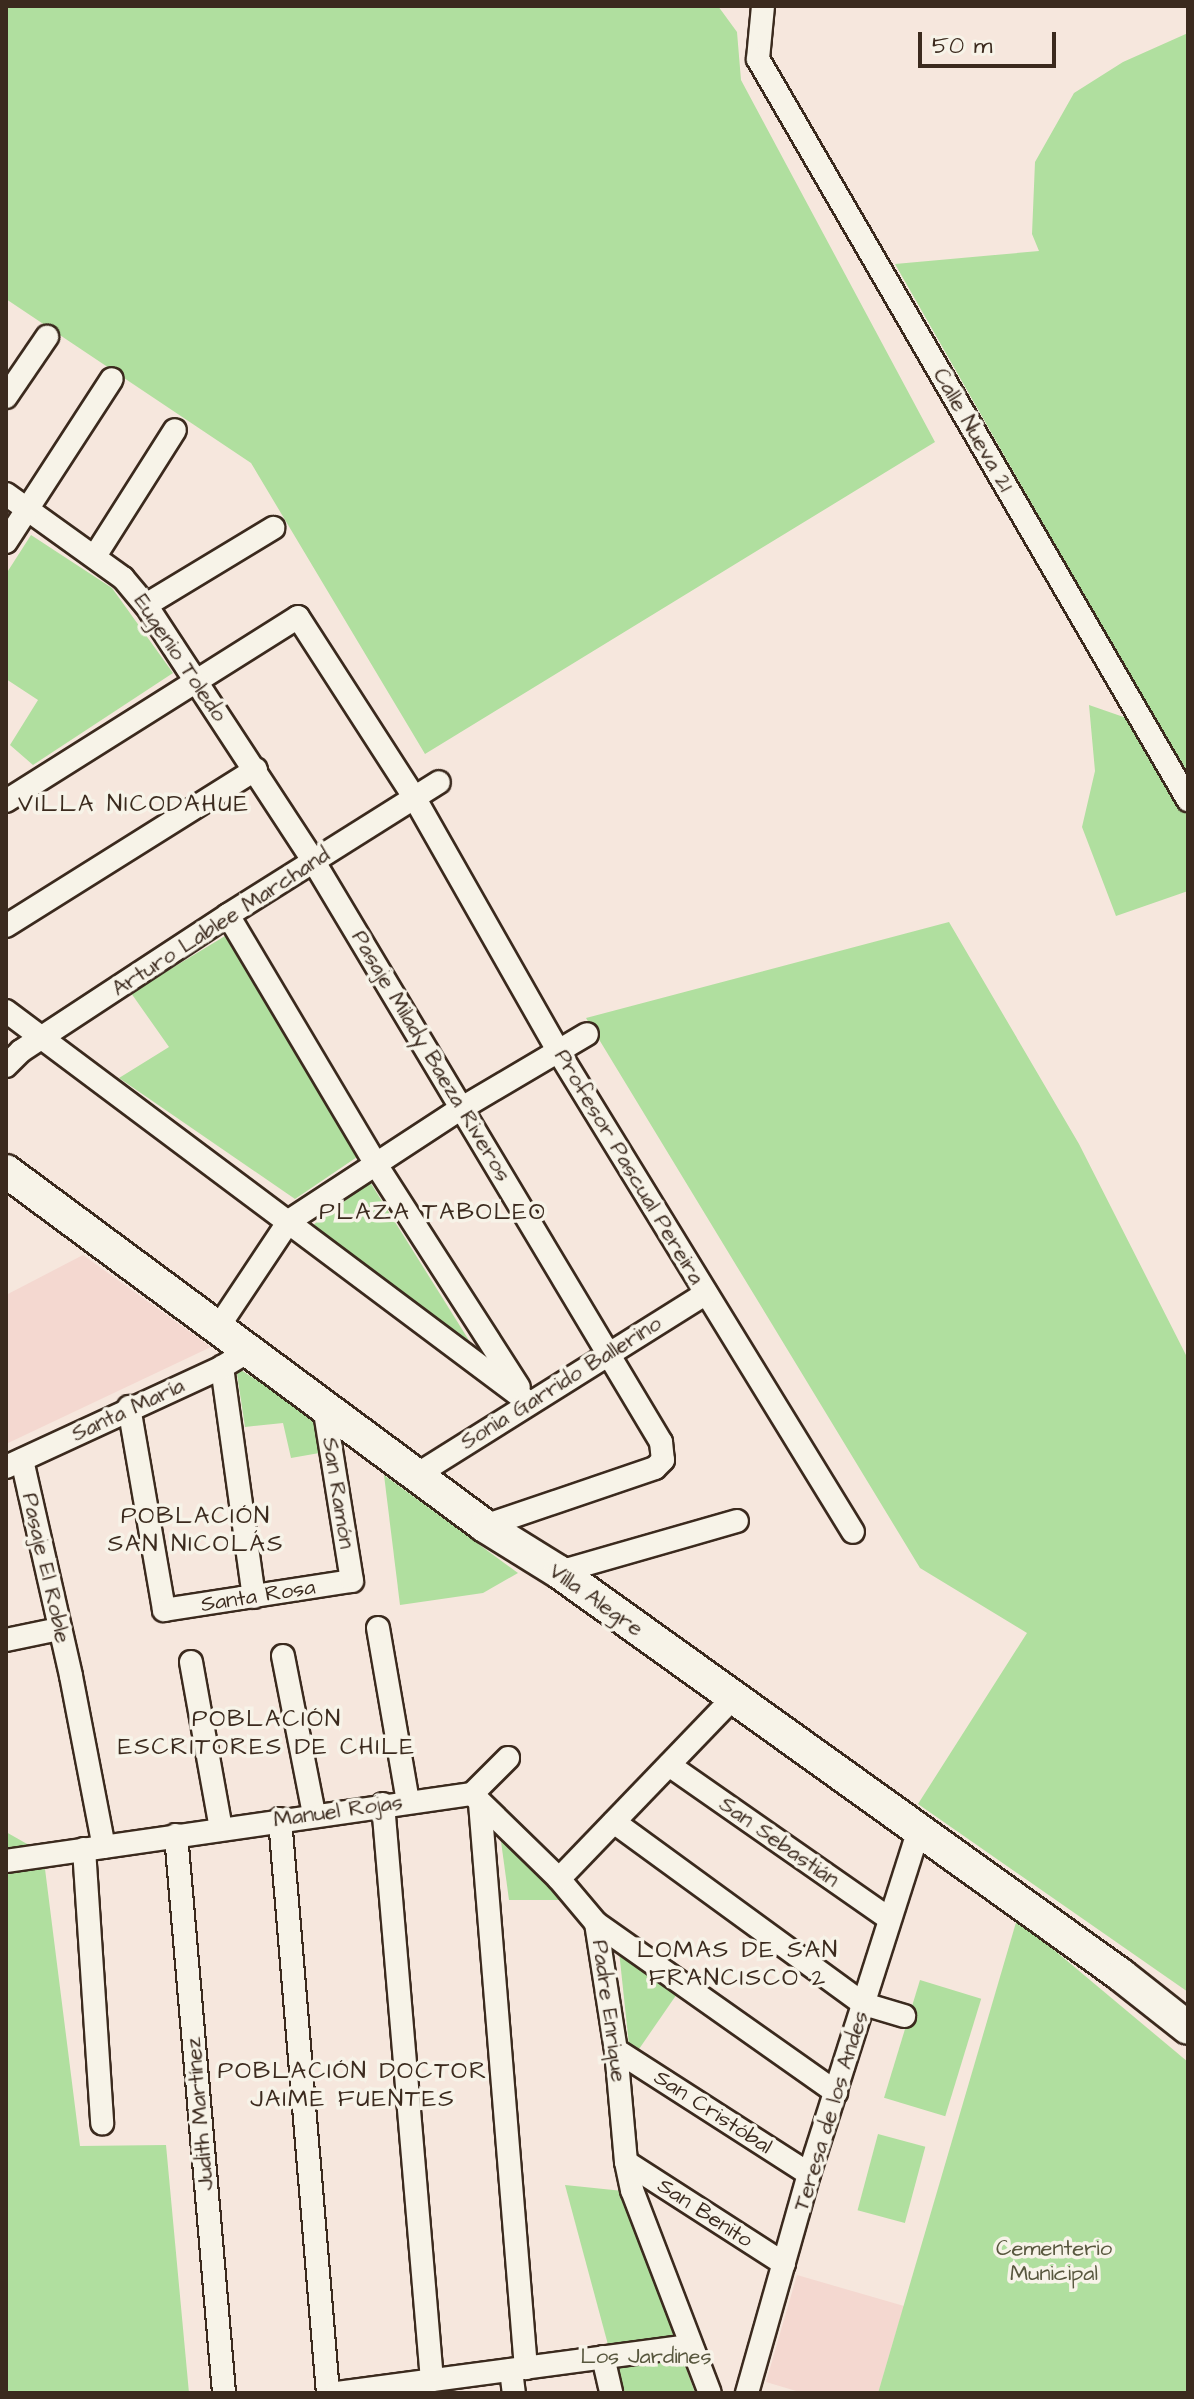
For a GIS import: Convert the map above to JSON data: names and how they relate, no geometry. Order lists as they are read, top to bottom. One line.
{"streets":{"main road":["Villa Alegre"],"street":["Calle Nueva 21","Eugenio Toledo","Arturo Lablee Marchand","Pasaje Milady Baeza Riveros","Profesor Pascual Pereira","Sonia Garrido Ballerino","Santa María","San Ramón","Pasaje El Roble","Santa Rosa","Manuel Rojas","San Sebastián","Padre Enrique","Teresa de los Andes","San Cristóbal","Judith Martínez","San Benito"]},"crossings":[["Eugenio Toledo","Arturo Lablee Marchand"],["Eugenio Toledo","Pasaje Milady Baeza Riveros"],["Eugenio Toledo","Profesor Pascual Pereira"],["Arturo Lablee Marchand","Pasaje Milady Baeza Riveros"],["Arturo Lablee Marchand","Profesor Pascual Pereira"],["Pasaje Milady Baeza Riveros","Sonia Garrido Ballerino"],["Pasaje Milady Baeza Riveros","Villa Alegre"],["Profesor Pascual Pereira","Sonia Garrido Ballerino"],["Sonia Garrido Ballerino","Villa Alegre"],["Santa María","Pasaje El Roble"],["Santa María","Santa Rosa"],["Santa María","Villa Alegre"],["San Ramón","Santa Rosa"],["San Ramón","Villa Alegre"],["Pasaje El Roble","Manuel Rojas"],["Villa Alegre","Teresa de los Andes"],["Manuel Rojas","Judith Martínez"],["San Sebastián","Teresa de los Andes"],["Padre Enrique","San Cristóbal"],["Padre Enrique","San Benito"],["Teresa de los Andes","San Cristóbal"],["Teresa de los Andes","San Benito"]],"districts":["VILLA NICODAHUE","PLAZA TABOLEO","POBLACIÓN SAN NICOLÁS","POBLACIÓN ESCRITORES DE CHILE","LOMAS DE SAN FRANCISCO 2","POBLACIÓN DOCTOR JAIME FUENTES"],"parks":["Cementerio Municipal","Los Jardines"],"scale_bar":"50 m"}
